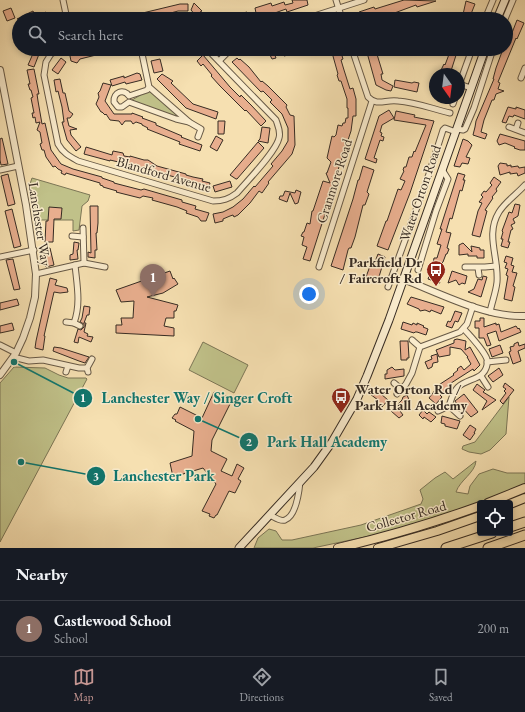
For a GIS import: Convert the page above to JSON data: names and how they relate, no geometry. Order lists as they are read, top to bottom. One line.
{"streets":{"highway":["Collector Road"],"main road":["Water Orton Road"],"street":["Blandford Avenue","Cranmore Road","Lanchester Way"]},"places":{"bus stop":["Parkfield Dr / Faircroft Rd","Water Orton Rd / Park Hall Academy"],"other":["Lanchester Way / Singer Croft","Park Hall Academy","Lanchester Park"]},"north":"bottom","page":{"search":"Search here","pins":"1","heading":"Nearby","list":[{"mark":"1","name":"Castlewood School","note":"School","value":"200 m"}],"nav":["Map","Directions","Saved"]}}
